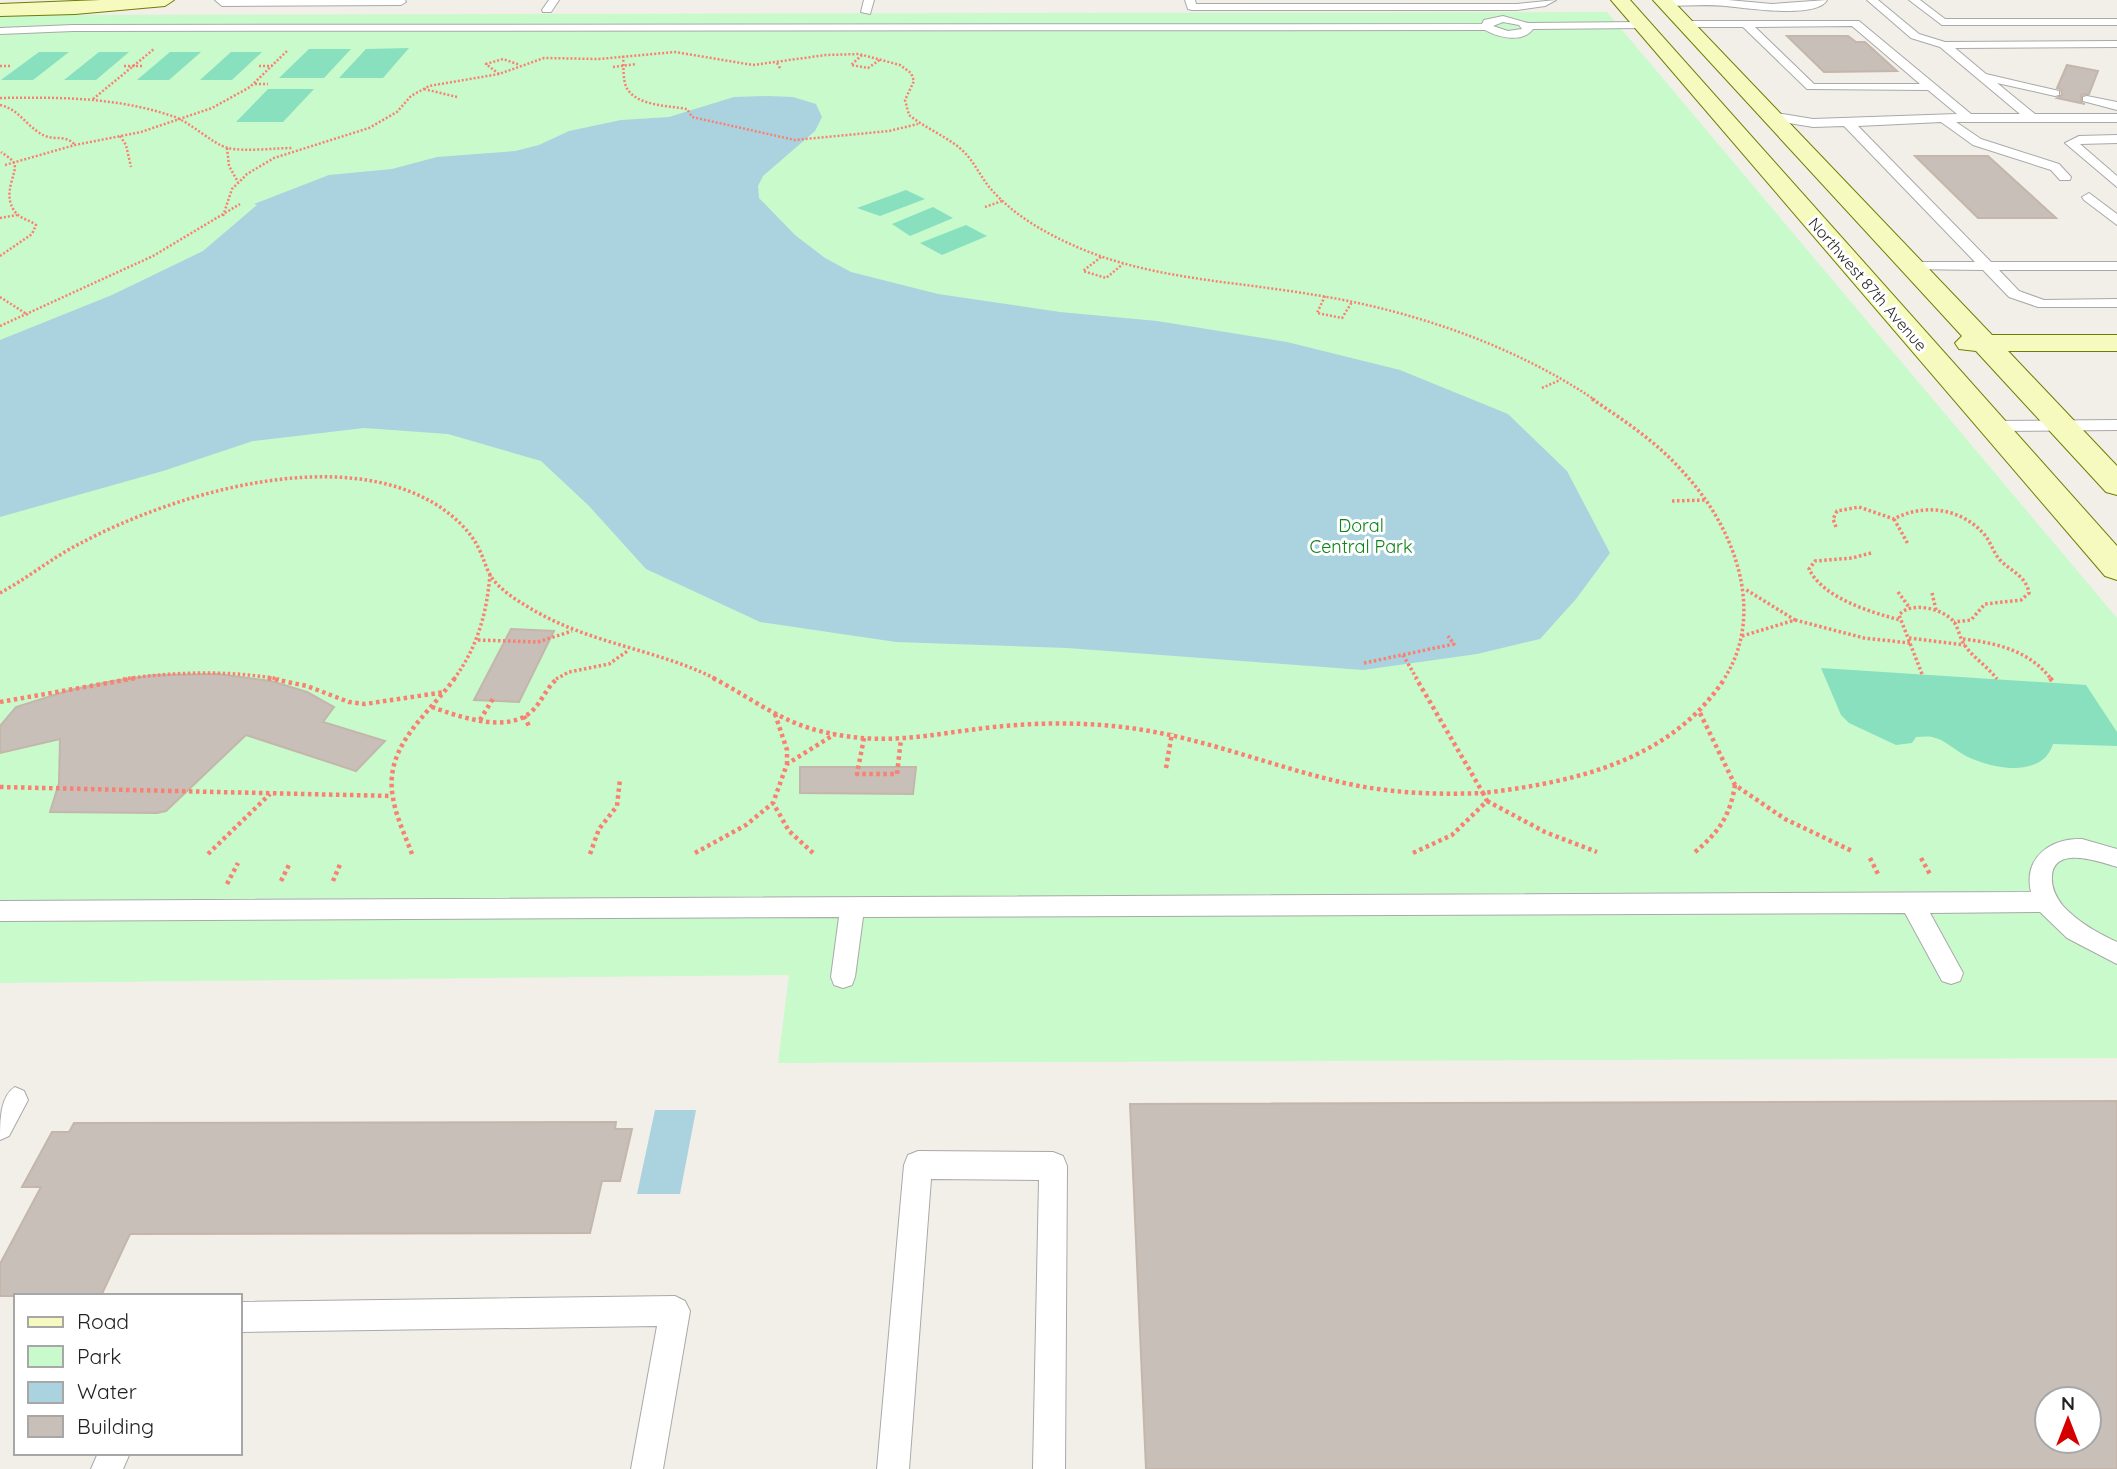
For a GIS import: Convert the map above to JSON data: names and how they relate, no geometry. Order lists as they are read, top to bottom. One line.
{"streets":{"main road":["Northwest 87th Avenue"]},"parks":["Doral Central Park"],"legend":["Road","Park","Water","Building"],"north":"top"}
